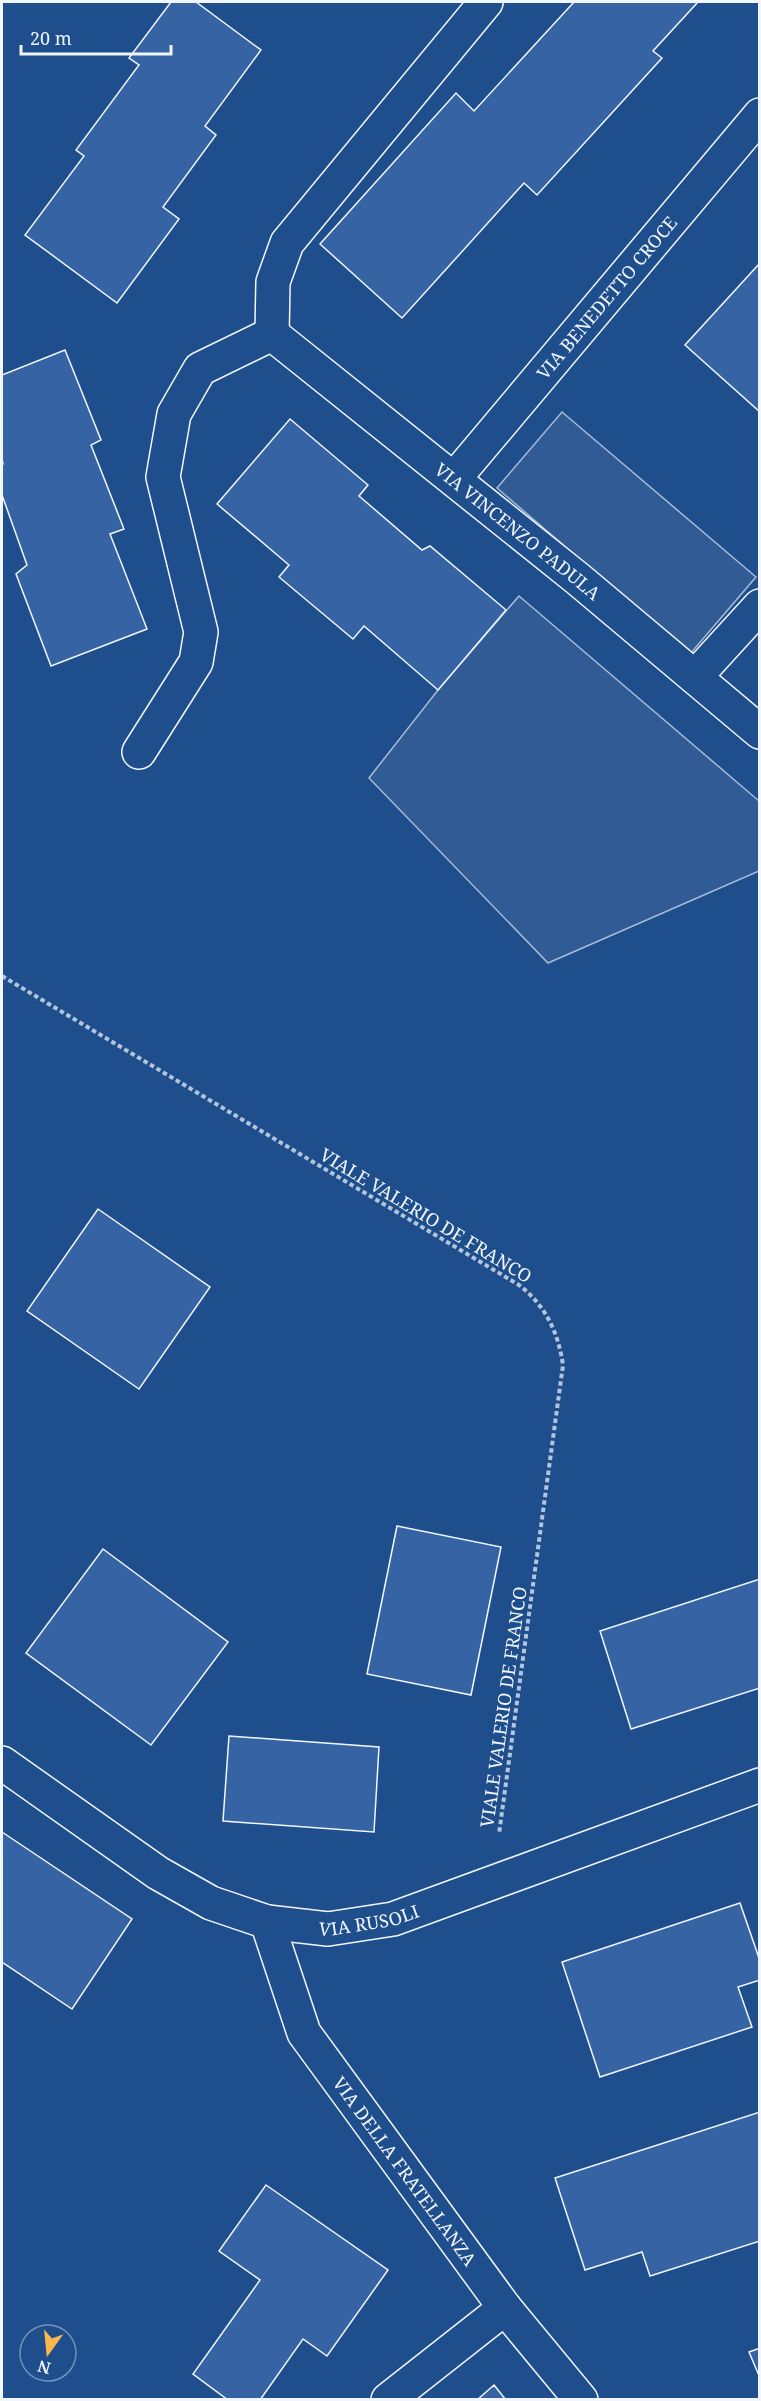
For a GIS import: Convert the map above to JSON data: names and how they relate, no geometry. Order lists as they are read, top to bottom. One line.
{"streets":{"street":["VIA BENEDETTO CROCE","VIA VINCENZO PADULA","VIA RUSOLI","VIA DELLA FRATELLANZA"],"path":["VIALE VALERIO DE FRANCO"]},"crossings":[["VIA BENEDETTO CROCE","VIA VINCENZO PADULA"],["VIA RUSOLI","VIA DELLA FRATELLANZA"]],"scale_bar":"20 m","north":"bottom"}
